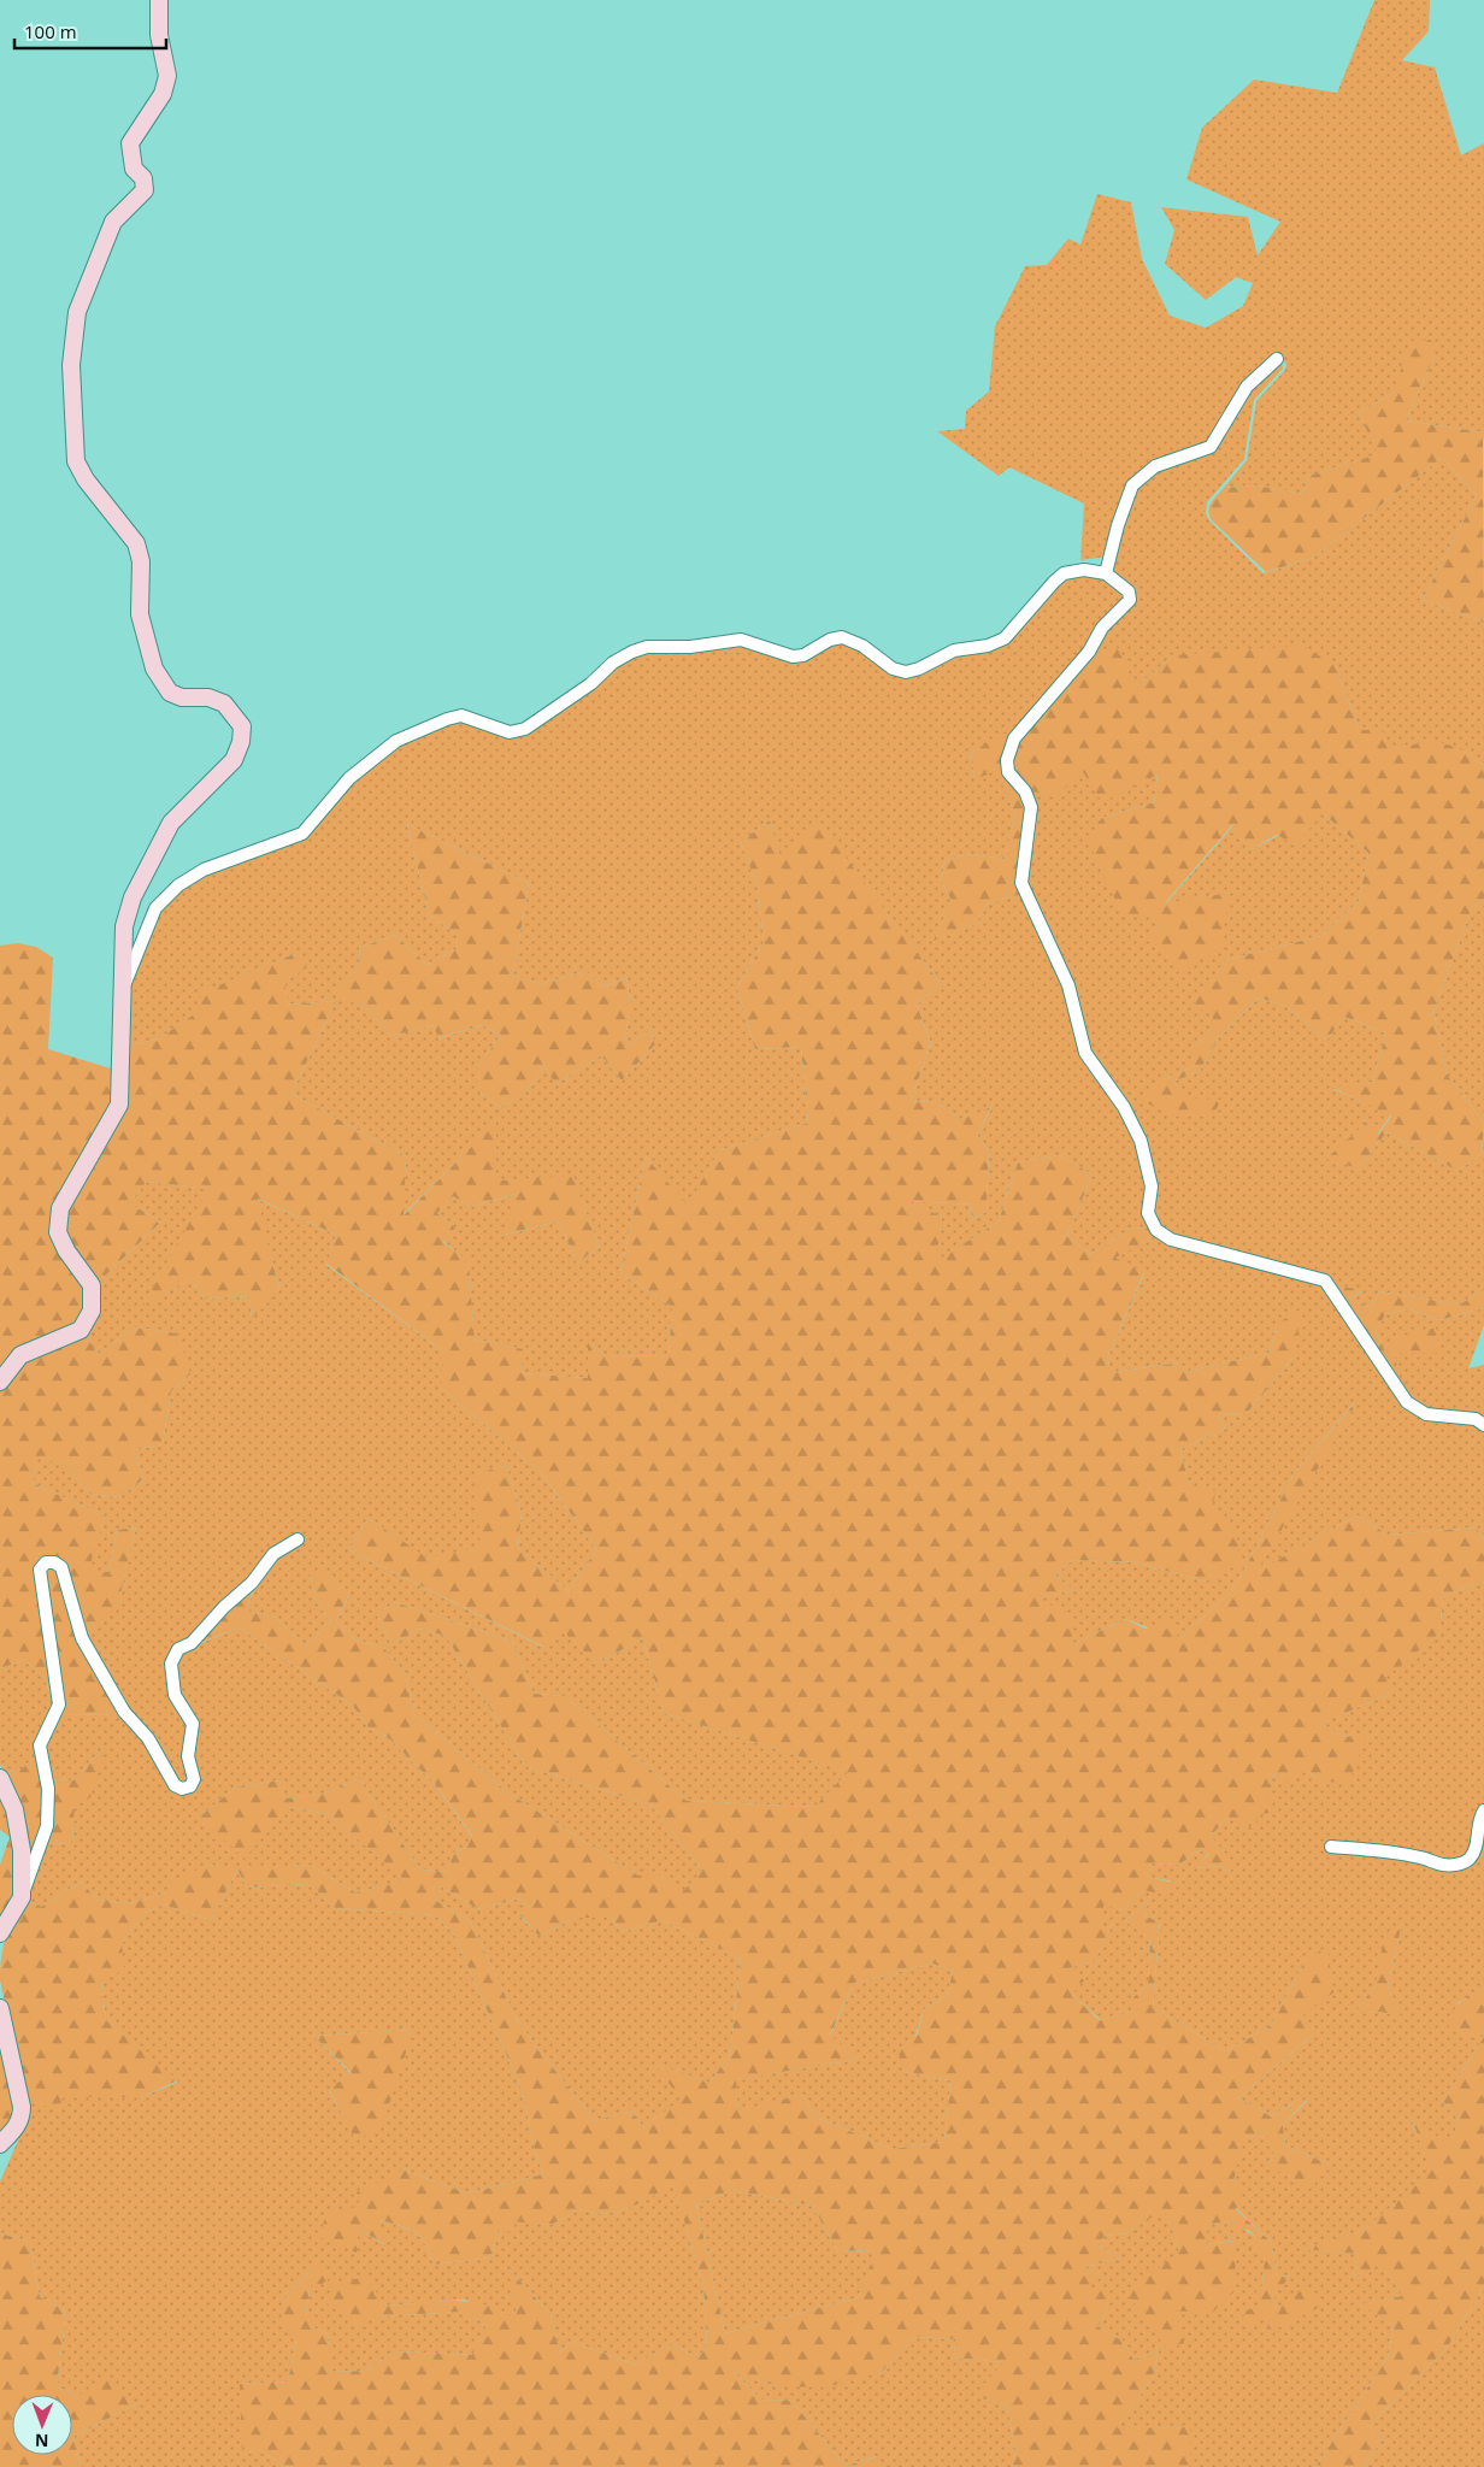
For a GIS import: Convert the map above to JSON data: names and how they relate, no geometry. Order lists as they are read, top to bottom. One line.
{"scale_bar":"100 m","north":"bottom"}
